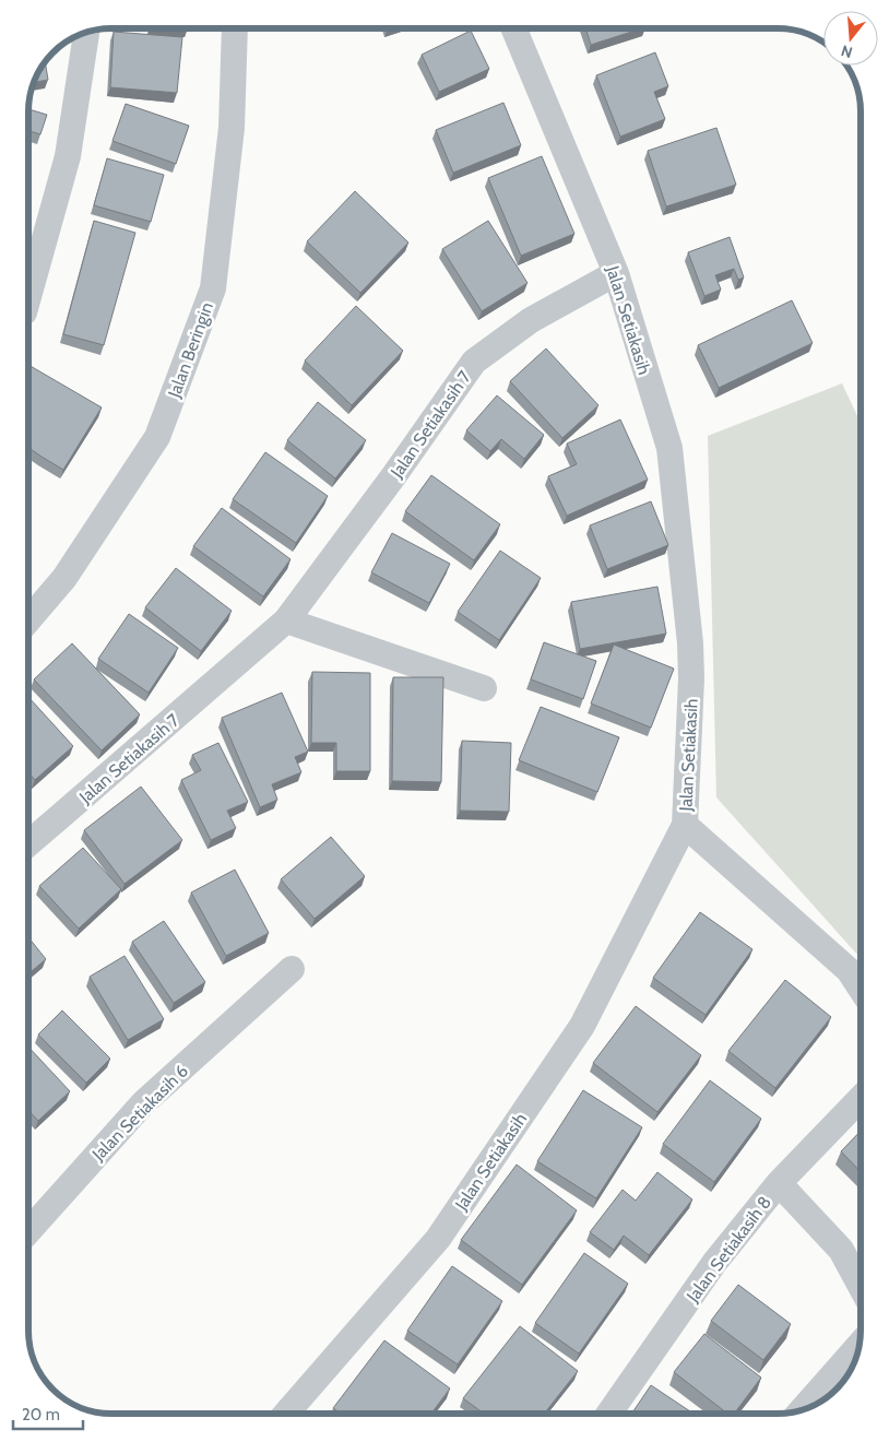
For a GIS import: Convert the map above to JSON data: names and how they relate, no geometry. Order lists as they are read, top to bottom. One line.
{"streets":{"street":["Jalan Setiakasih","Jalan Beringin","Jalan Setiakasih 7","Jalan Setiakasih 6","Jalan Setiakasih 8"]},"crossings":[["Jalan Setiakasih","Jalan Setiakasih 7"]],"scale_bar":"20 m","north":"bottom"}
